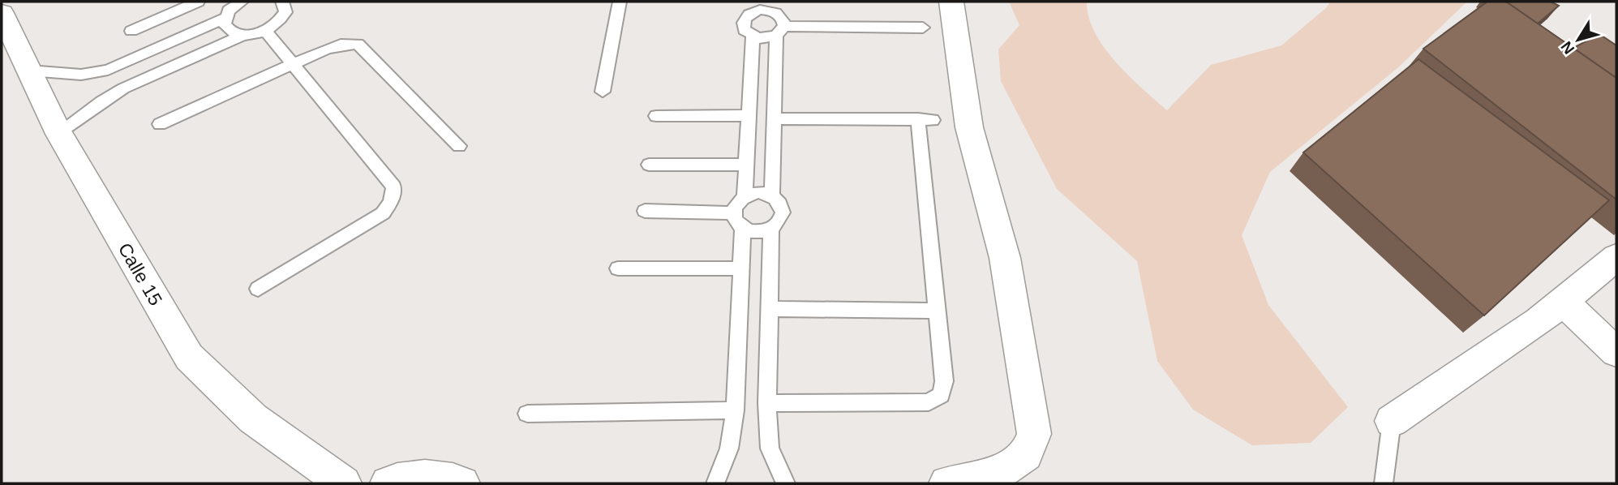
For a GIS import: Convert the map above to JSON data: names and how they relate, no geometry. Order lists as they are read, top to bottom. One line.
{"streets":{"street":["Calle 15"]},"north":"bottom left"}
